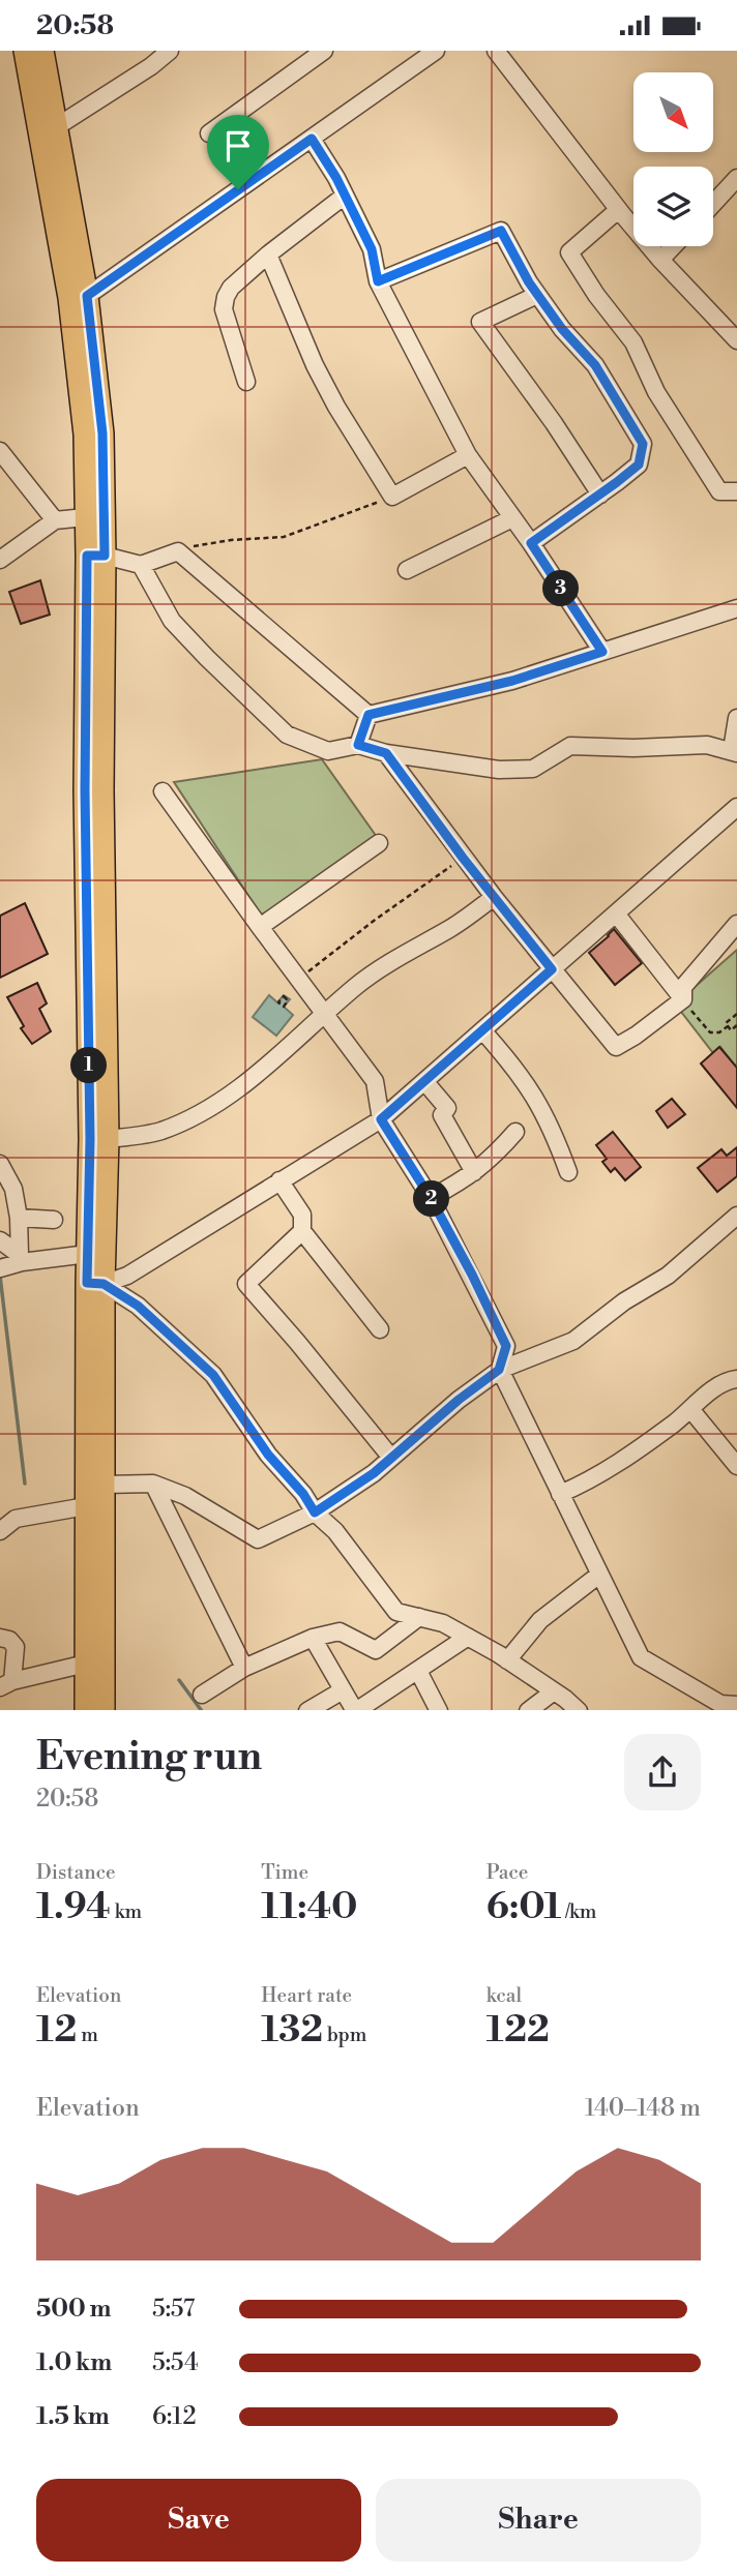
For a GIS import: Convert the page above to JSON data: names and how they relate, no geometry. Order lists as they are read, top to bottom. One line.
{"north":"bottom right","page":{"status":"20:58","pins":["3","1","2"],"heading":["Evening run","20:58"],"stats":[["Distance","1.94 km"],["Time","11:40"],["Pace","6:01 /km"],["Elevation","12 m"],["Heart rate","132 bpm"],["kcal","122"]],"chart":["Elevation","140–148 m"],"list":[{"name":"500 m","note":"5:57"},{"name":"1.0 km","note":"5:54"},{"name":"1.5 km","note":"6:12"}],"buttons":["Save","Share"]}}
